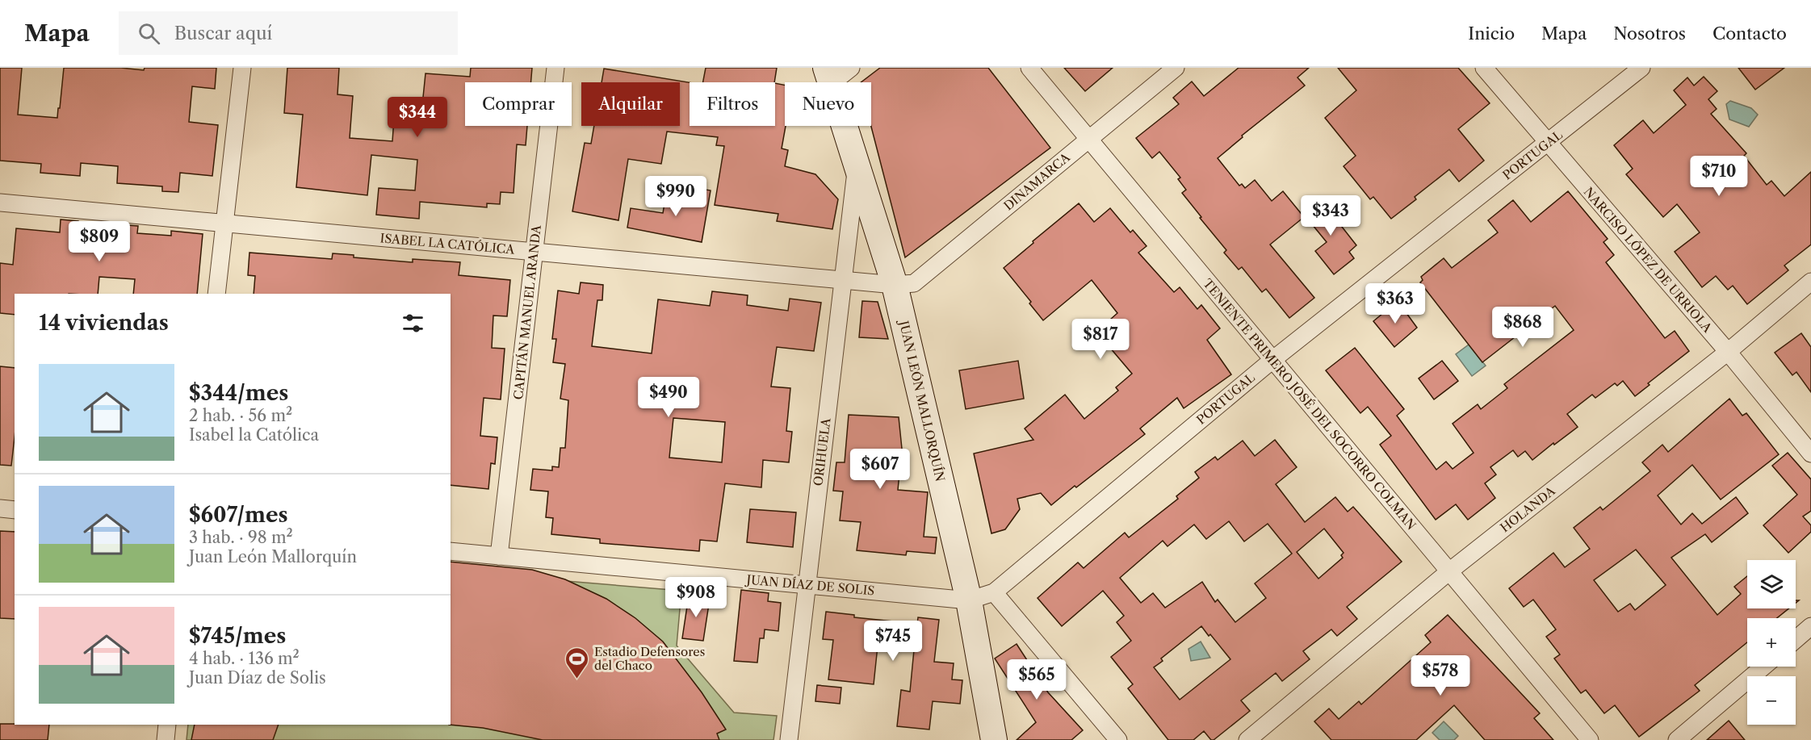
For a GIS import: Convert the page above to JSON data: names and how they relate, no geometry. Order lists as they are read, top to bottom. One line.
{"streets":{"street":["PORTUGAL","DINAMARCA","ISABEL LA CATÓLICA","NARCISO LÓPEZ DE URRIOLA","CAPITÁN MANUEL ARANDA","JUAN LEÓN MALLORQUÍN","TENIENTE PRIMERO JOSÉ DEL SOCORRO COLMAN","ORIHUELA","HOLANDA","JUAN DÍAZ DE SOLIS"]},"crossings":[["PORTUGAL","NARCISO LÓPEZ DE URRIOLA"],["PORTUGAL","JUAN LEÓN MALLORQUÍN"],["PORTUGAL","TENIENTE PRIMERO JOSÉ DEL SOCORRO COLMAN"],["PORTUGAL","JUAN DÍAZ DE SOLIS"],["DINAMARCA","ISABEL LA CATÓLICA"],["DINAMARCA","JUAN LEÓN MALLORQUÍN"],["DINAMARCA","TENIENTE PRIMERO JOSÉ DEL SOCORRO COLMAN"],["ISABEL LA CATÓLICA","CAPITÁN MANUEL ARANDA"],["ISABEL LA CATÓLICA","JUAN LEÓN MALLORQUÍN"],["ISABEL LA CATÓLICA","ORIHUELA"],["NARCISO LÓPEZ DE URRIOLA","HOLANDA"],["CAPITÁN MANUEL ARANDA","JUAN DÍAZ DE SOLIS"],["JUAN LEÓN MALLORQUÍN","ORIHUELA"],["JUAN LEÓN MALLORQUÍN","JUAN DÍAZ DE SOLIS"],["TENIENTE PRIMERO JOSÉ DEL SOCORRO COLMAN","HOLANDA"],["ORIHUELA","JUAN DÍAZ DE SOLIS"]],"places":{"sports":["Estadio Defensores del Chaco"]},"page":{"header":"Mapa","search":"Buscar aquí","nav":["Inicio","Mapa","Nosotros","Contacto"],"chip":["Comprar","Alquilar","Filtros","Nuevo"],"price":["$344","$710","$990","$343","$809","$363","$868","$817","$490","$607","$908","$745","$578","$565"],"heading":"14 viviendas","list":[{"name":"$344/mes","note":"2 hab. · 56 m² · Isabel la Católica"},{"name":"$607/mes","note":"3 hab. · 98 m² · Juan León Mallorquín"},{"name":"$745/mes","note":"4 hab. · 136 m² · Juan Díaz de Solis"}],"map_buttons":["+","−"]}}
